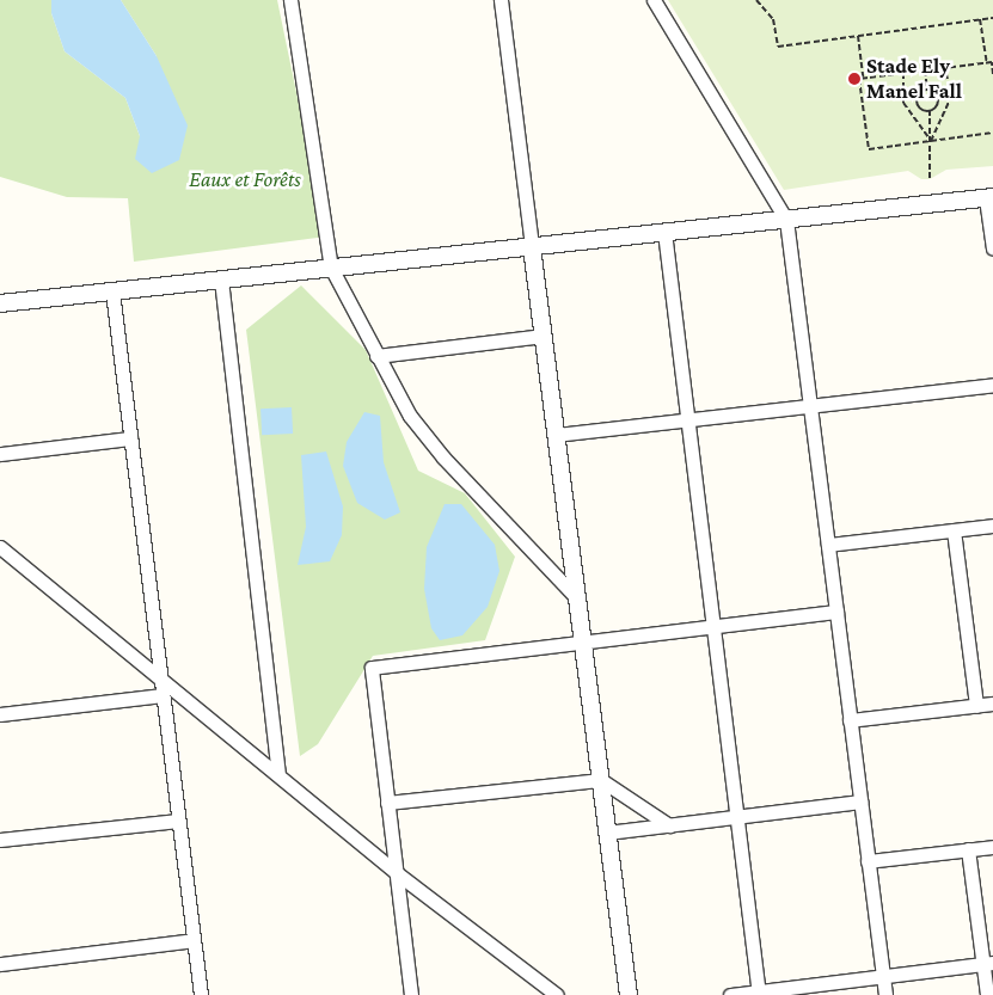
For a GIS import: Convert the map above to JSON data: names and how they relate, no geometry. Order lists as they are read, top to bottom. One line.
{"parks":["Eaux et Forêts"],"places":["Stade Ely Manel Fall"]}
